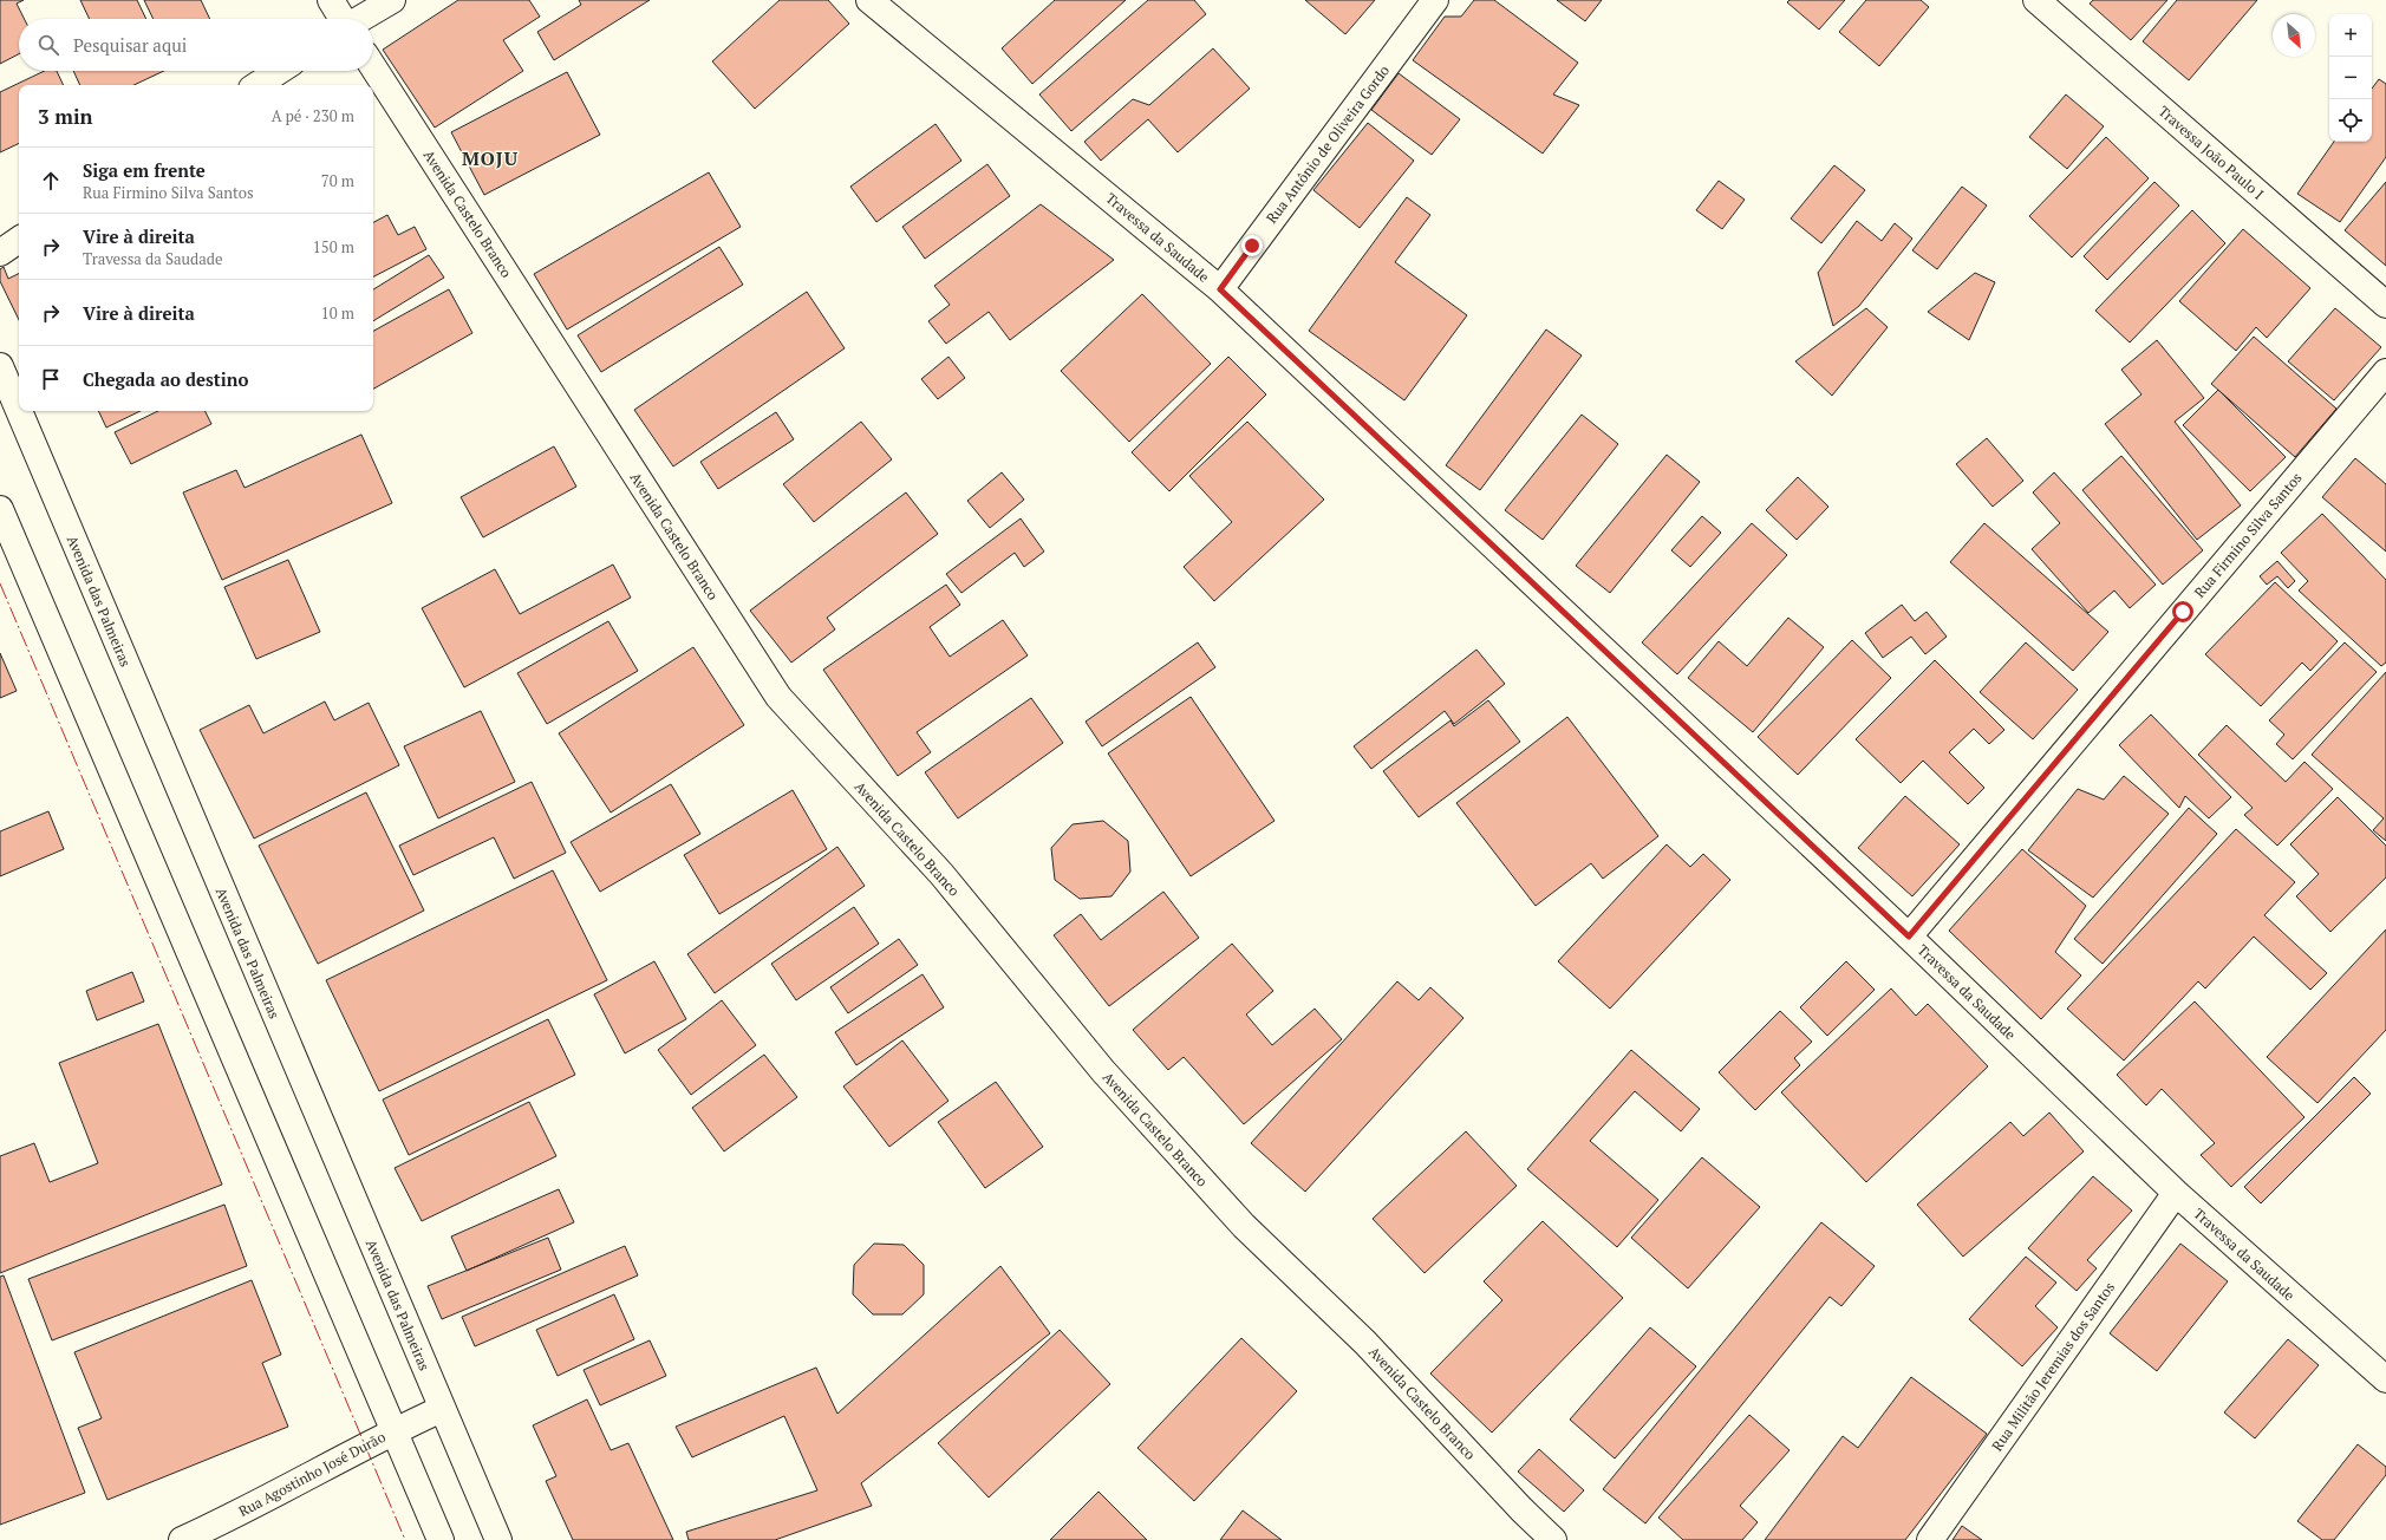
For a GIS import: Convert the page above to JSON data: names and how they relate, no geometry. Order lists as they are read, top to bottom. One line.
{"streets":{"street":["Rua Antônio de Oliveira Gordo","Travessa João Paulo I","Avenida Castelo Branco","Travessa da Saudade","Rua Firmino Silva Santos","Avenida das Palmeiras","Rua Militão Jeremias dos Santos","Rua Agostinho José Durão"]},"crossings":[["Rua Antônio de Oliveira Gordo","Travessa da Saudade"],["Travessa da Saudade","Rua Firmino Silva Santos"],["Travessa da Saudade","Rua Militão Jeremias dos Santos"],["Avenida das Palmeiras","Rua Agostinho José Durão"]],"districts":["MOJU"],"north":"bottom right","page":{"map_buttons":["+","−"],"search":"Pesquisar aqui","heading":["3 min","A pé · 230 m"],"list":[["Siga em frente","Rua Firmino Silva Santos","70 m"],["Vire à direita","Travessa da Saudade","150 m"],["Vire à direita","10 m"],"Chegada ao destino"]}}
